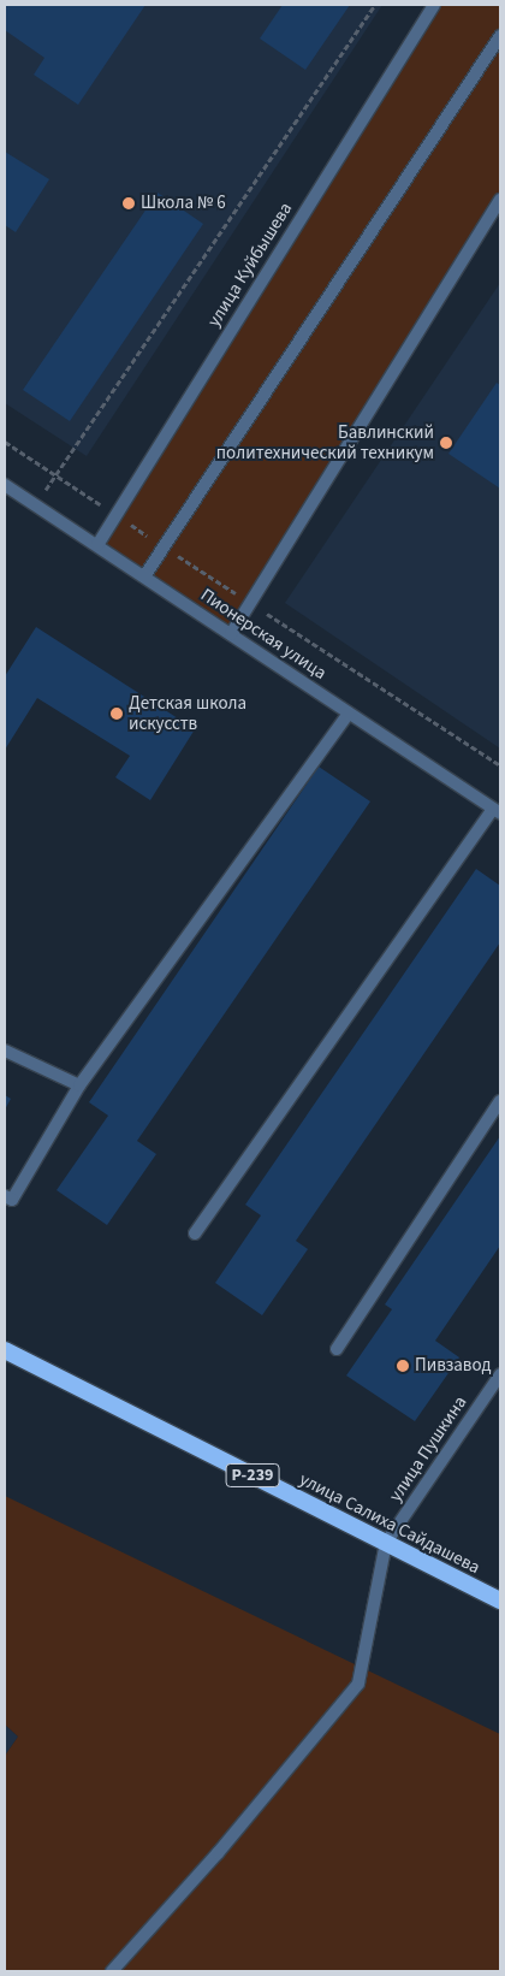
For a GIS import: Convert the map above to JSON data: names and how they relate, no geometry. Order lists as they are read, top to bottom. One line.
{"streets":{"highway":["Р-239","улица Салиха Сайдашева"],"street":["улица Куйбышева","Пионерская улица","улица Пушкина"]},"crossings":[["улица Куйбышева","Пионерская улица"],["улица Пушкина","улица Салиха Сайдашева"]],"places":["Школа № 6","Бавлинский политехнический техникум","Детская школа искусств","Пивзавод"]}
